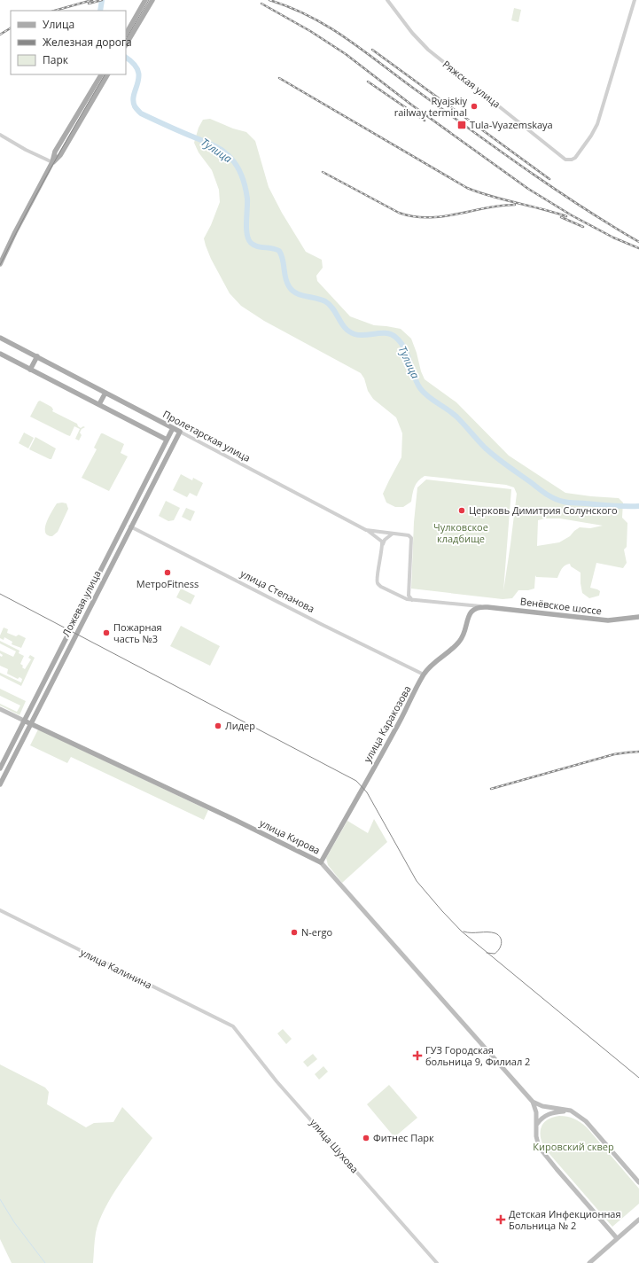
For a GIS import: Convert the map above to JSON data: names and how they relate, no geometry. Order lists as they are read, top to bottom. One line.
{"streets":{"main road":["Пролетарская улица","улица Степанова","Ложевая улица","Венёвское шоссе","улица Каракозова","улица Кирова"],"street":["Ряжская улица","улица Калинина","улица Шухова"]},"crossings":[["Пролетарская улица","Ложевая улица"],["улица Степанова","Ложевая улица"],["улица Степанова","улица Каракозова"],["Ложевая улица","улица Кирова"],["улица Каракозова","улица Кирова"],["улица Калинина","улица Шухова"]],"water":["Тулица"],"parks":["Чулковское кладбище","Кировский сквер"],"places":{"other":["Ryajskiy railway terminal","Церковь Димитрия Солунского","МетроFitness","Пожарная часть №3","Лидер","N-ergo","Фитнес Парк"],"transit":["Tula-Vyazemskaya"],"health":["ГУЗ Городская больница 9, Филиал 2","Детская Инфекционная Больница № 2"]},"legend":["Улица","Железная дорога","Парк"]}
